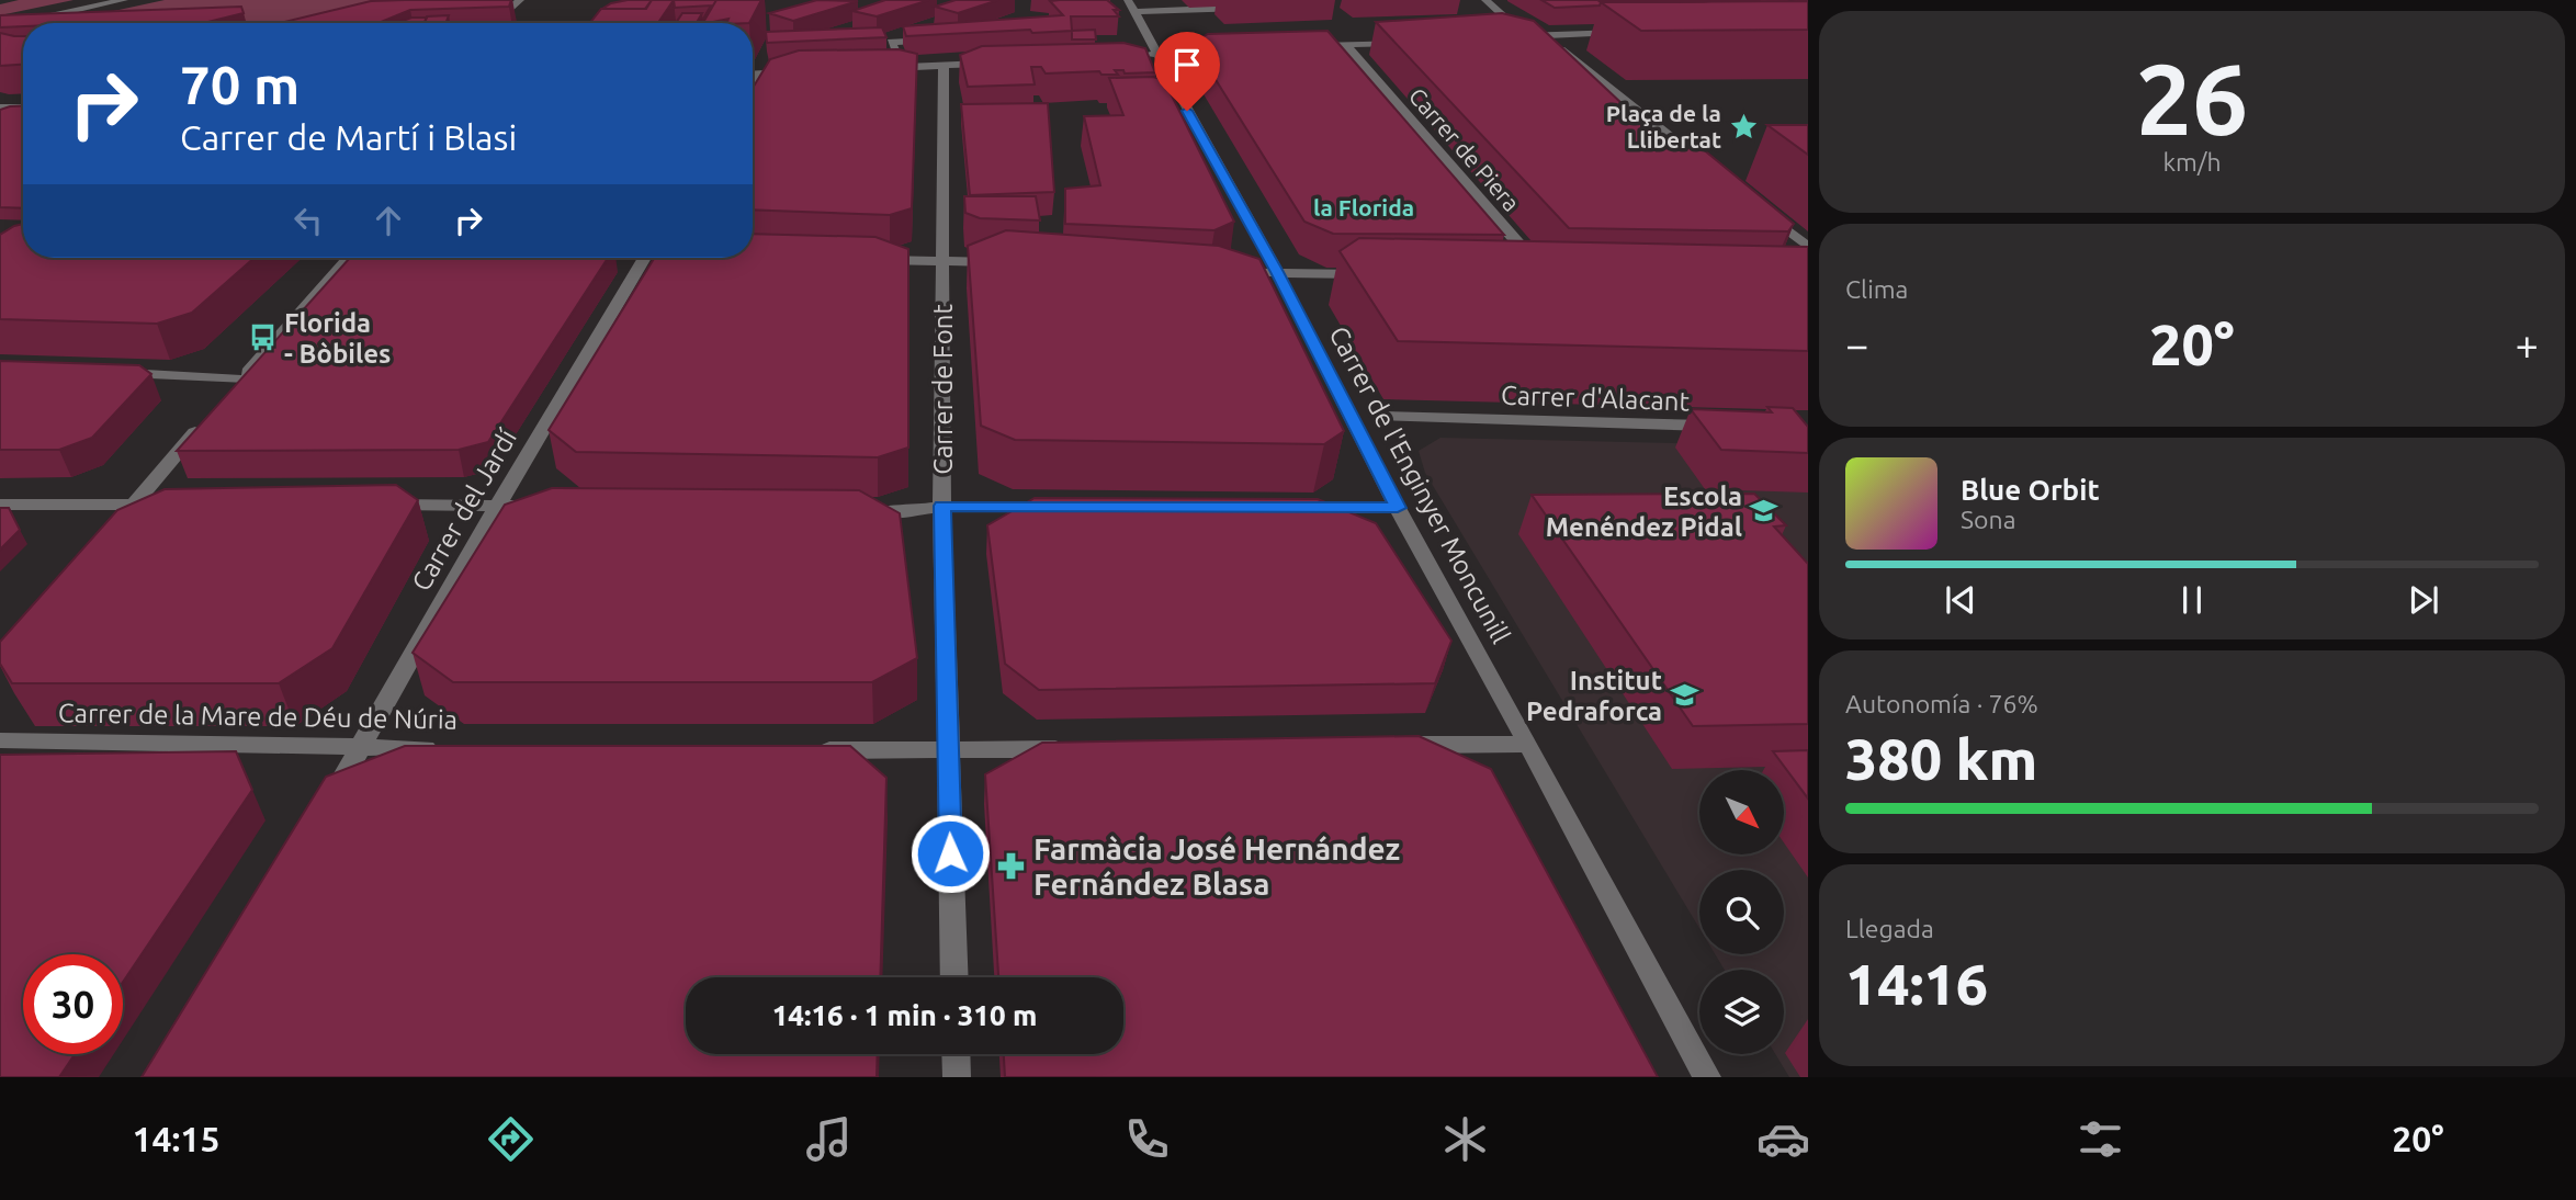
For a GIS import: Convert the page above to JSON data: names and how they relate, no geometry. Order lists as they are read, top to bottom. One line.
{"streets":{"street":["Carrer de Piera","Carrer de Font","Carrer d'Alacant","Carrer de l'Enginyer Moncunill","Carrer del Jardí","Carrer de la Mare de Déu de Núria"]},"crossings":[["Carrer del Jardí","Carrer de la Mare de Déu de Núria"]],"districts":["la Florida"],"places":{"place":["Plaça de la Llibertat"],"bus stop":["Florida - Bòbiles"],"school or university":["Escola Menéndez Pidal","Institut Pedraforca"],"pharmacy":["Farmàcia José Hernández Fernández Blasa"]},"north":"bottom right","page":{"tile":[["26","km/h"],"Clima",["Autonomía · 76%","380 km"],["Llegada","14:16"]],"turn":["70 m","Carrer de Martí i Blasi"],"heat":["−","20°","+"],"song":["Blue Orbit","Sona"],"limit":"30","trip":"14:16 · 1 min · 310 m","tabs":["14:15","20°"]}}
